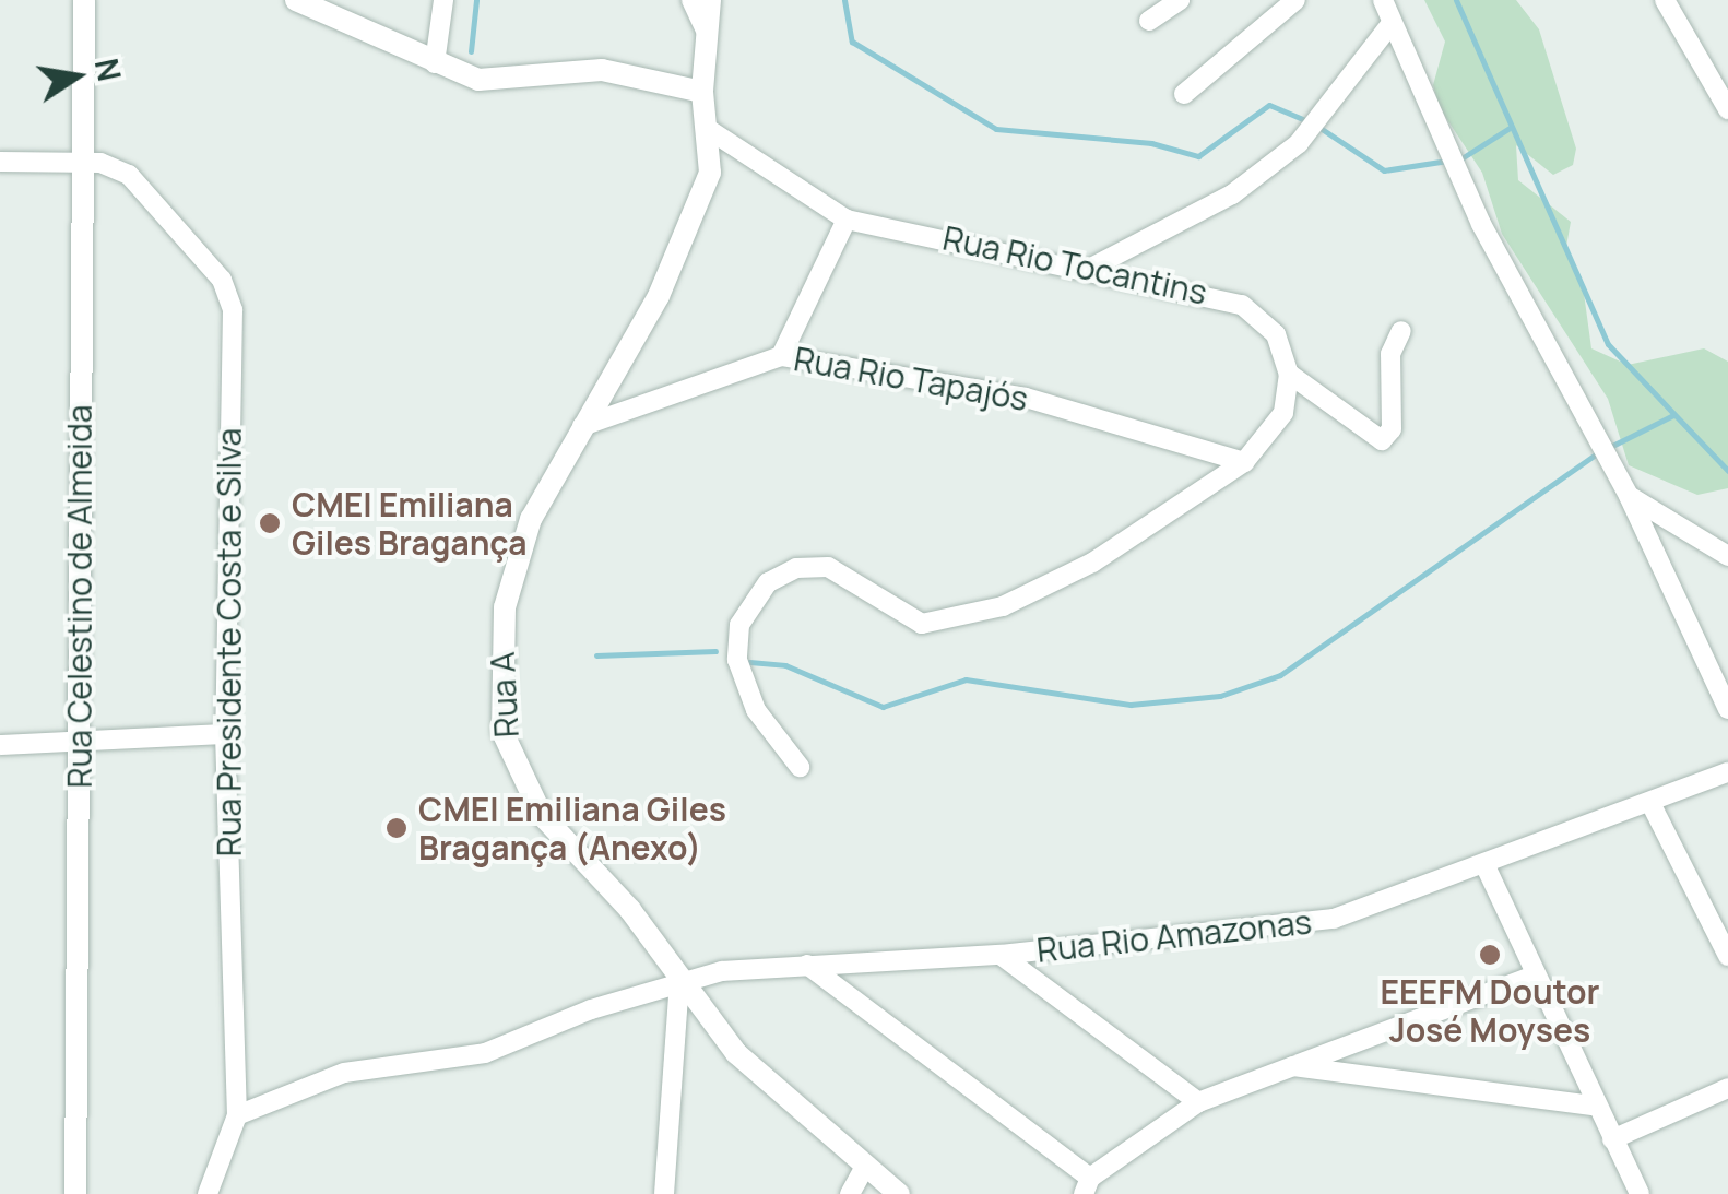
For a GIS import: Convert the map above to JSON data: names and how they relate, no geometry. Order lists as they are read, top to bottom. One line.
{"streets":{"street":["Rua Rio Tocantins","Rua Rio Tapajós","Rua Celestino de Almeida","Rua Presidente Costa e Silva","Rua A","Rua Rio Amazonas"]},"crossings":[["Rua Rio Tocantins","Rua A"],["Rua Rio Tapajós","Rua A"],["Rua Celestino de Almeida","Rua Presidente Costa e Silva"],["Rua Presidente Costa e Silva","Rua Rio Amazonas"],["Rua A","Rua Rio Amazonas"]],"places":["CMEI Emiliana Giles Bragança","CMEI Emiliana Giles Bragança (Anexo)","EEEFM Doutor José Moyses"],"north":"right"}
